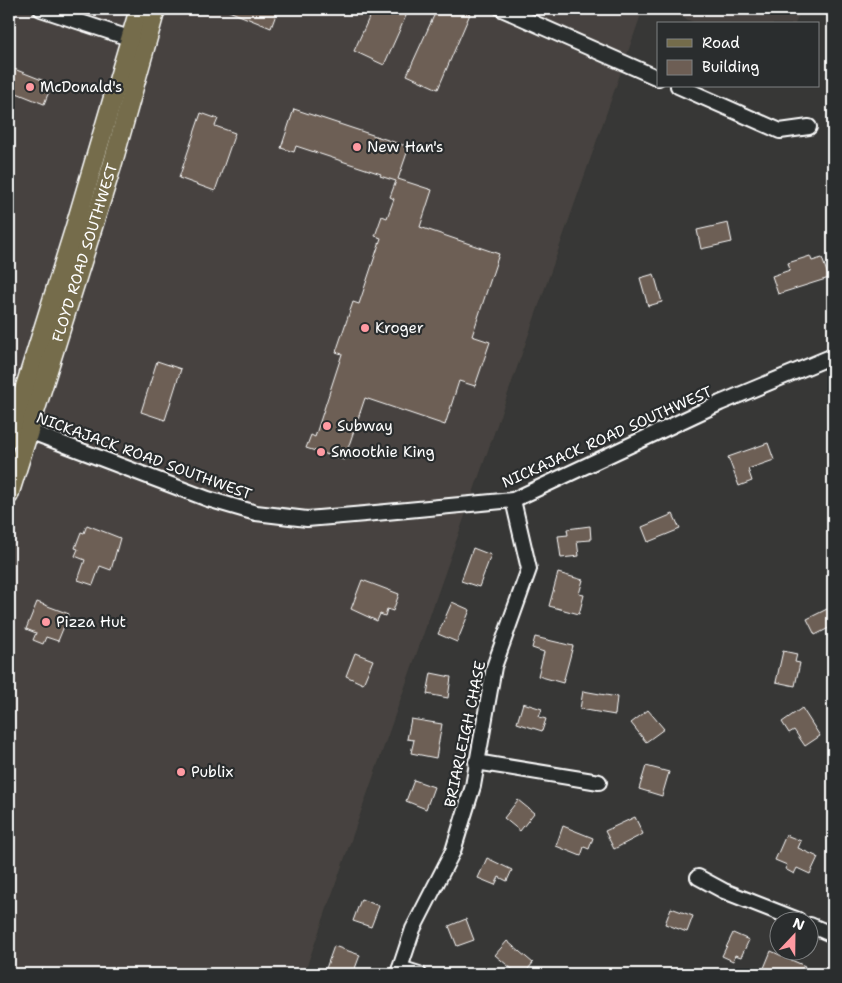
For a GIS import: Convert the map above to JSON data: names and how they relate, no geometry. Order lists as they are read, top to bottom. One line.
{"streets":{"main road":["FLOYD ROAD SOUTHWEST"],"street":["NICKAJACK ROAD SOUTHWEST","BRIARLEIGH CHASE"]},"crossings":[["FLOYD ROAD SOUTHWEST","NICKAJACK ROAD SOUTHWEST"],["NICKAJACK ROAD SOUTHWEST","BRIARLEIGH CHASE"]],"places":["McDonald's","New Han's","Kroger","Subway","Smoothie King","Pizza Hut","Publix"],"legend":["Road","Building"],"north":"top"}
